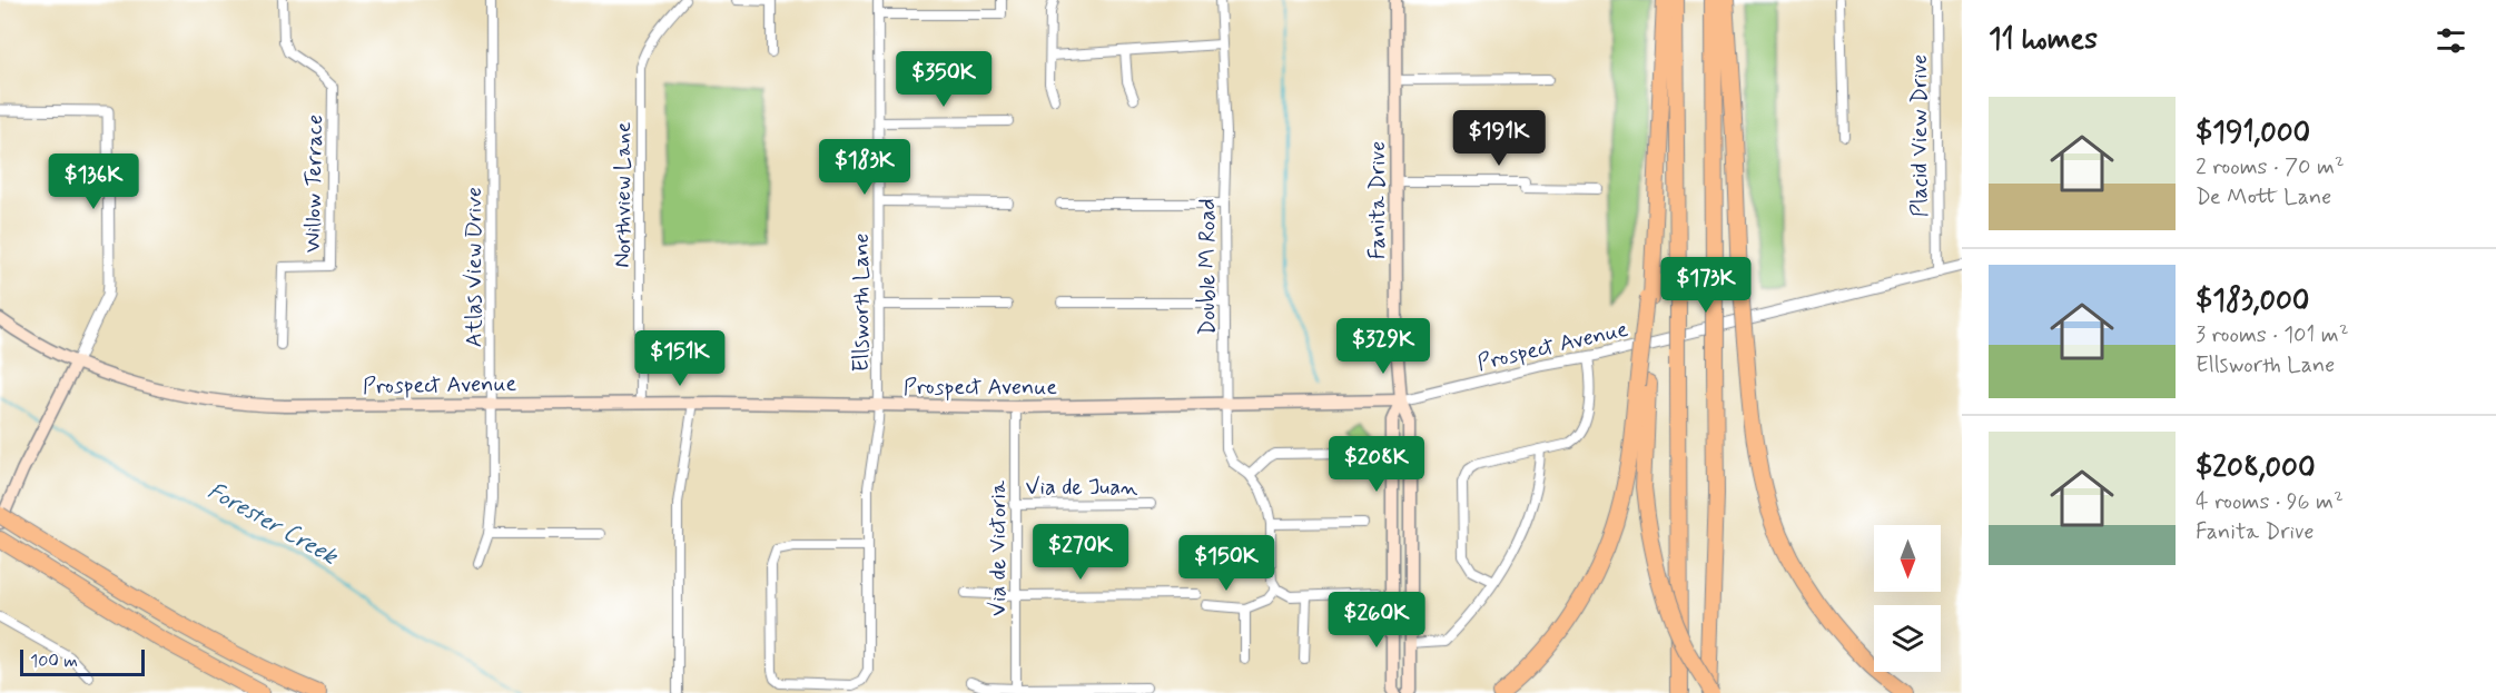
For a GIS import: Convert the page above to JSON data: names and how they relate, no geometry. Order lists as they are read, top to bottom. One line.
{"streets":{"main road":["Fanita Drive","Prospect Avenue"],"street":["Placid View Drive","Willow Terrace","Northview Lane","Atlas View Drive","Double M Road","Ellsworth Lane","Via de Juan","Via de Victoria"]},"crossings":[["Placid View Drive","Prospect Avenue"],["Northview Lane","Prospect Avenue"],["Fanita Drive","Prospect Avenue"],["Atlas View Drive","Prospect Avenue"],["Double M Road","Prospect Avenue"],["Ellsworth Lane","Prospect Avenue"],["Prospect Avenue","Via de Victoria"],["Via de Juan","Via de Victoria"]],"water":["Forester Creek"],"scale_bar":"100 m","north":"bottom","page":{"heading":"11 homes","price":["$350K","$191K","$183K","$136K","$173K","$329K","$151K","$208K","$270K","$150K","$260K"],"list":[{"name":"$191,000","note":"2 rooms · 70 m² · De Mott Lane"},{"name":"$183,000","note":"3 rooms · 101 m² · Ellsworth Lane"},{"name":"$208,000","note":"4 rooms · 96 m² · Fanita Drive"}],"scale":"100 m"}}
